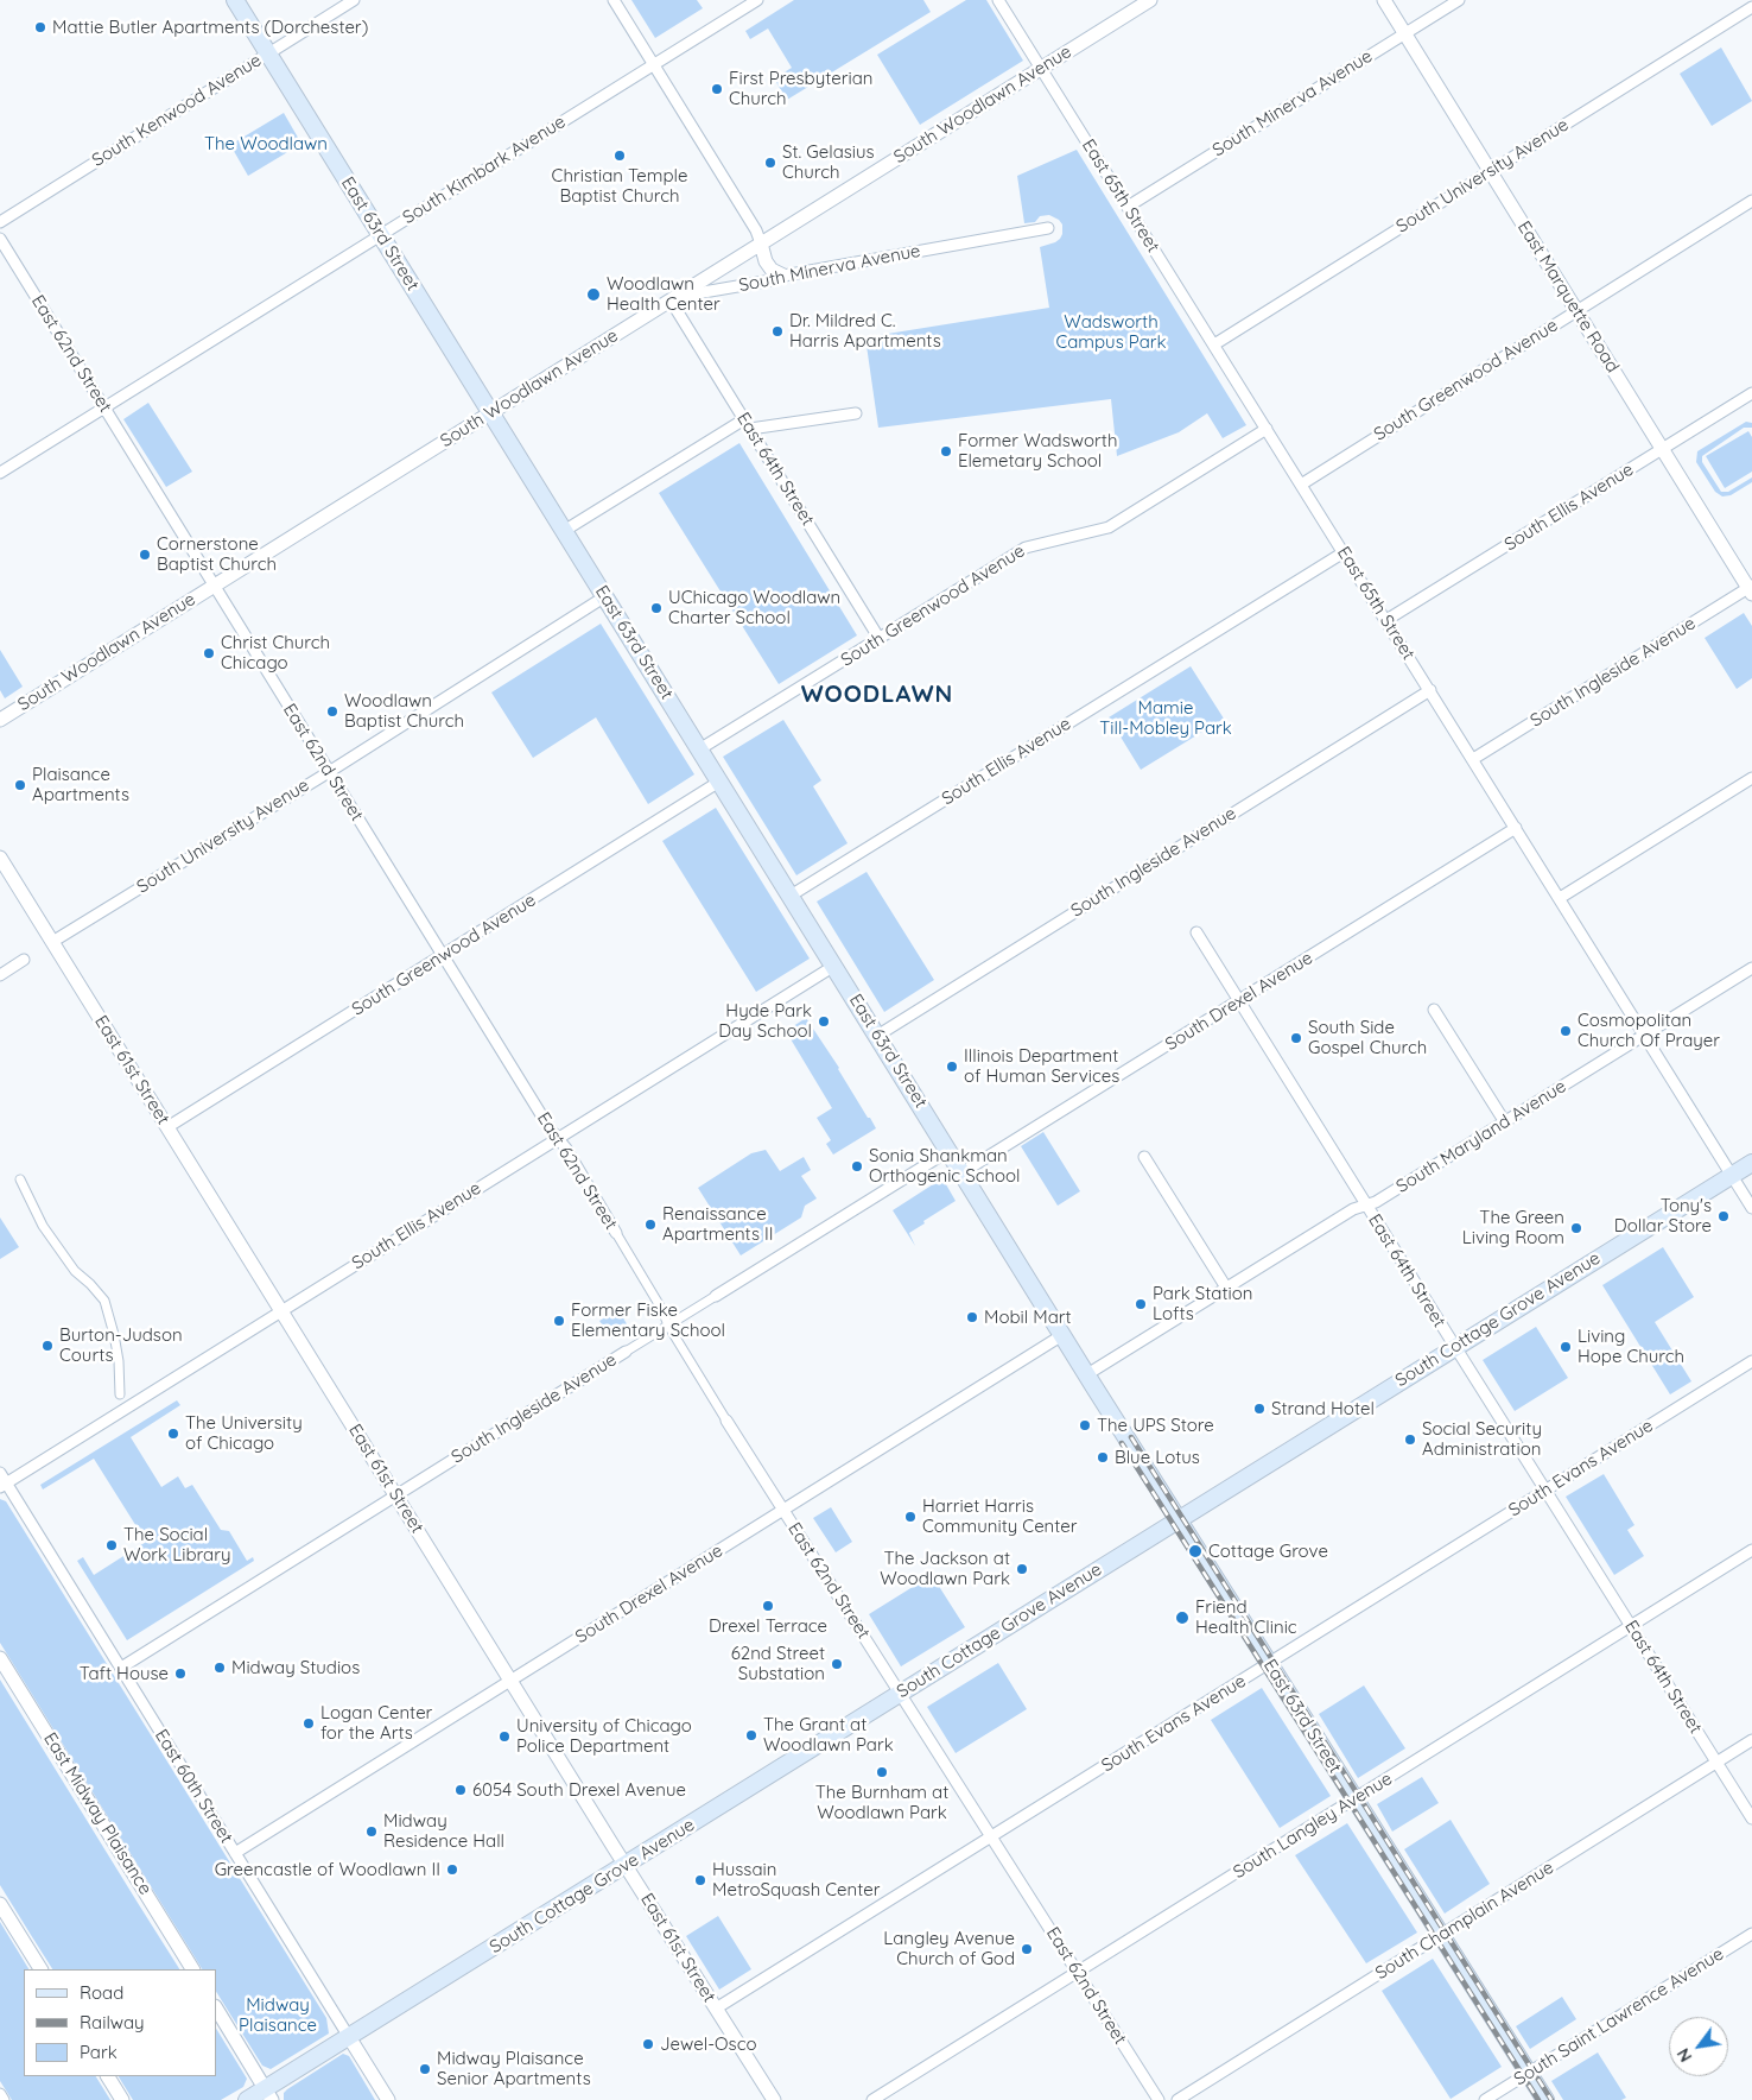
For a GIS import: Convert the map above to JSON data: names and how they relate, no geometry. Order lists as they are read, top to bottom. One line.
{"streets":{"main road":["East 63rd Street","South Cottage Grove Avenue"],"street":["South Minerva Avenue","South Woodlawn Avenue","South Kenwood Avenue","South Kimbark Avenue","South University Avenue","East 65th Street","East Marquette Road","East 62nd Street","South Greenwood Avenue","East 64th Street","South Ellis Avenue","South Ingleside Avenue","South Drexel Avenue","East 61st Street","South Maryland Avenue","South Evans Avenue","East 60th Street","East Midway Plaisance","South Langley Avenue","South Champlain Avenue","South Saint Lawrence Avenue"]},"crossings":[["South Minerva Avenue","South Woodlawn Avenue"],["South Minerva Avenue","East 65th Street"],["South Minerva Avenue","East Marquette Road"],["South Minerva Avenue","East 64th Street"],["South Woodlawn Avenue","East 65th Street"],["South Woodlawn Avenue","East 63rd Street"],["South Woodlawn Avenue","East 62nd Street"],["South Woodlawn Avenue","East 64th Street"],["South Kenwood Avenue","East 63rd Street"],["South Kimbark Avenue","East 63rd Street"],["South Kimbark Avenue","East 62nd Street"],["South University Avenue","East 65th Street"],["South University Avenue","East 63rd Street"],["South University Avenue","East Marquette Road"],["South University Avenue","East 62nd Street"],["South University Avenue","East 61st Street"],["East 65th Street","South Greenwood Avenue"],["East 65th Street","South Ellis Avenue"],["East 65th Street","South Ingleside Avenue"],["East 65th Street","South Drexel Avenue"],["East 65th Street","South Maryland Avenue"],["East 65th Street","South Cottage Grove Avenue"],["East 63rd Street","South Greenwood Avenue"],["East 63rd Street","South Ellis Avenue"],["East 63rd Street","South Ingleside Avenue"],["East 63rd Street","South Drexel Avenue"],["East 63rd Street","South Maryland Avenue"],["East 63rd Street","South Cottage Grove Avenue"],["East 63rd Street","South Evans Avenue"],["East 63rd Street","South Langley Avenue"],["East 63rd Street","South Champlain Avenue"],["East 63rd Street","South Saint Lawrence Avenue"],["East Marquette Road","South Greenwood Avenue"],["East Marquette Road","South Ellis Avenue"],["East Marquette Road","South Ingleside Avenue"],["East 62nd Street","South Greenwood Avenue"],["East 62nd Street","South Ellis Avenue"],["East 62nd Street","South Ingleside Avenue"],["East 62nd Street","South Drexel Avenue"],["East 62nd Street","South Cottage Grove Avenue"],["East 62nd Street","South Evans Avenue"],["East 62nd Street","South Langley Avenue"],["South Greenwood Avenue","East 64th Street"],["South Greenwood Avenue","East 61st Street"],["East 64th Street","South Drexel Avenue"],["East 64th Street","South Maryland Avenue"],["East 64th Street","South Cottage Grove Avenue"],["East 64th Street","South Evans Avenue"],["East 64th Street","South Langley Avenue"],["East 64th Street","South Champlain Avenue"],["South Ellis Avenue","East 61st Street"],["South Ellis Avenue","East 60th Street"],["South Ingleside Avenue","East 61st Street"],["South Ingleside Avenue","East 60th Street"],["South Drexel Avenue","East 61st Street"],["South Drexel Avenue","East 60th Street"],["East 61st Street","South Cottage Grove Avenue"],["East 61st Street","South Evans Avenue"],["South Cottage Grove Avenue","East 60th Street"]],"districts":["WOODLAWN"],"parks":["The Woodlawn","Wadsworth Campus Park","Mamie Till-Mobley Park","Midway Plaisance"],"places":["Mattie Butler Apartments (Dorchester)","First Presbyterian Church","Christian Temple Baptist Church","St. Gelasius Church","Woodlawn Health Center","Dr. Mildred C. Harris Apartments","Former Wadsworth Elemetary School","Cornerstone Baptist Church","UChicago Woodlawn Charter School","Christ Church Chicago","Woodlawn Baptist Church","Plaisance Apartments","Hyde Park Day School","Cosmopolitan Church Of Prayer","South Side Gospel Church","Illinois Department of Human Services","Sonia Shankman Orthogenic School","Tony's Dollar Store","Renaissance Apartments II","The Green Living Room","Park Station Lofts","Mobil Mart","Former Fiske Elementary School","Burton-Judson Courts","Living Hope Church","Strand Hotel","The UPS Store","The University of Chicago","Social Security Administration","Blue Lotus","Harriet Harris Community Center","The Social Work Library","Cottage Grove","The Jackson at Woodlawn Park","Drexel Terrace","Friend Health Clinic","62nd Street Substation","Midway Studios","Taft House","Logan Center for the Arts","The Grant at Woodlawn Park","University of Chicago Police Department","The Burnham at Woodlawn Park","6054 South Drexel Avenue","Midway Residence Hall","Greencastle of Woodlawn II","Hussain MetroSquash Center","Langley Avenue Church of God","Jewel-Osco","Midway Plaisance Senior Apartments"],"legend":["Road","Railway","Park"],"north":"bottom left"}
